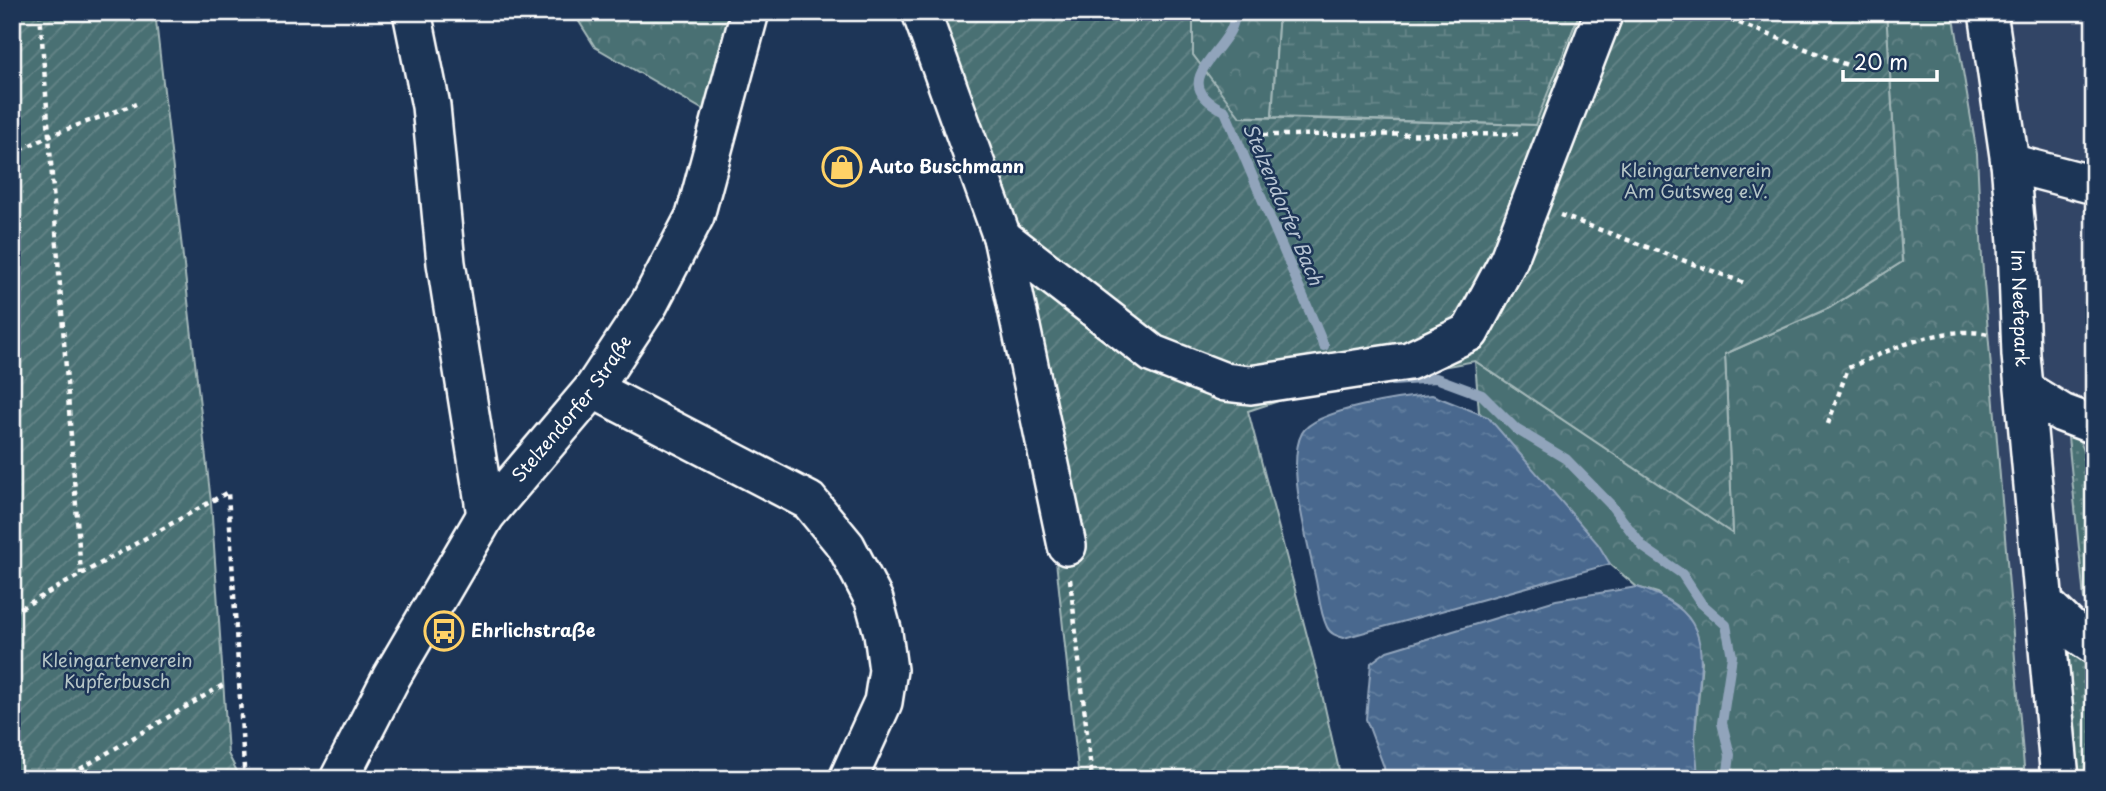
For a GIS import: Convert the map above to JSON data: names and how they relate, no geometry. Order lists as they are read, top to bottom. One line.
{"streets":{"street":["Im Neefepark","Stelzendorfer Straße"]},"water":["Stelzendorfer Bach"],"parks":["Kleingartenverein Am Gutsweg e.V.","Kleingartenverein Kupferbusch"],"places":{"shop":["Auto Buschmann"],"bus stop":["Ehrlichstraße"]},"scale_bar":"20 m"}
